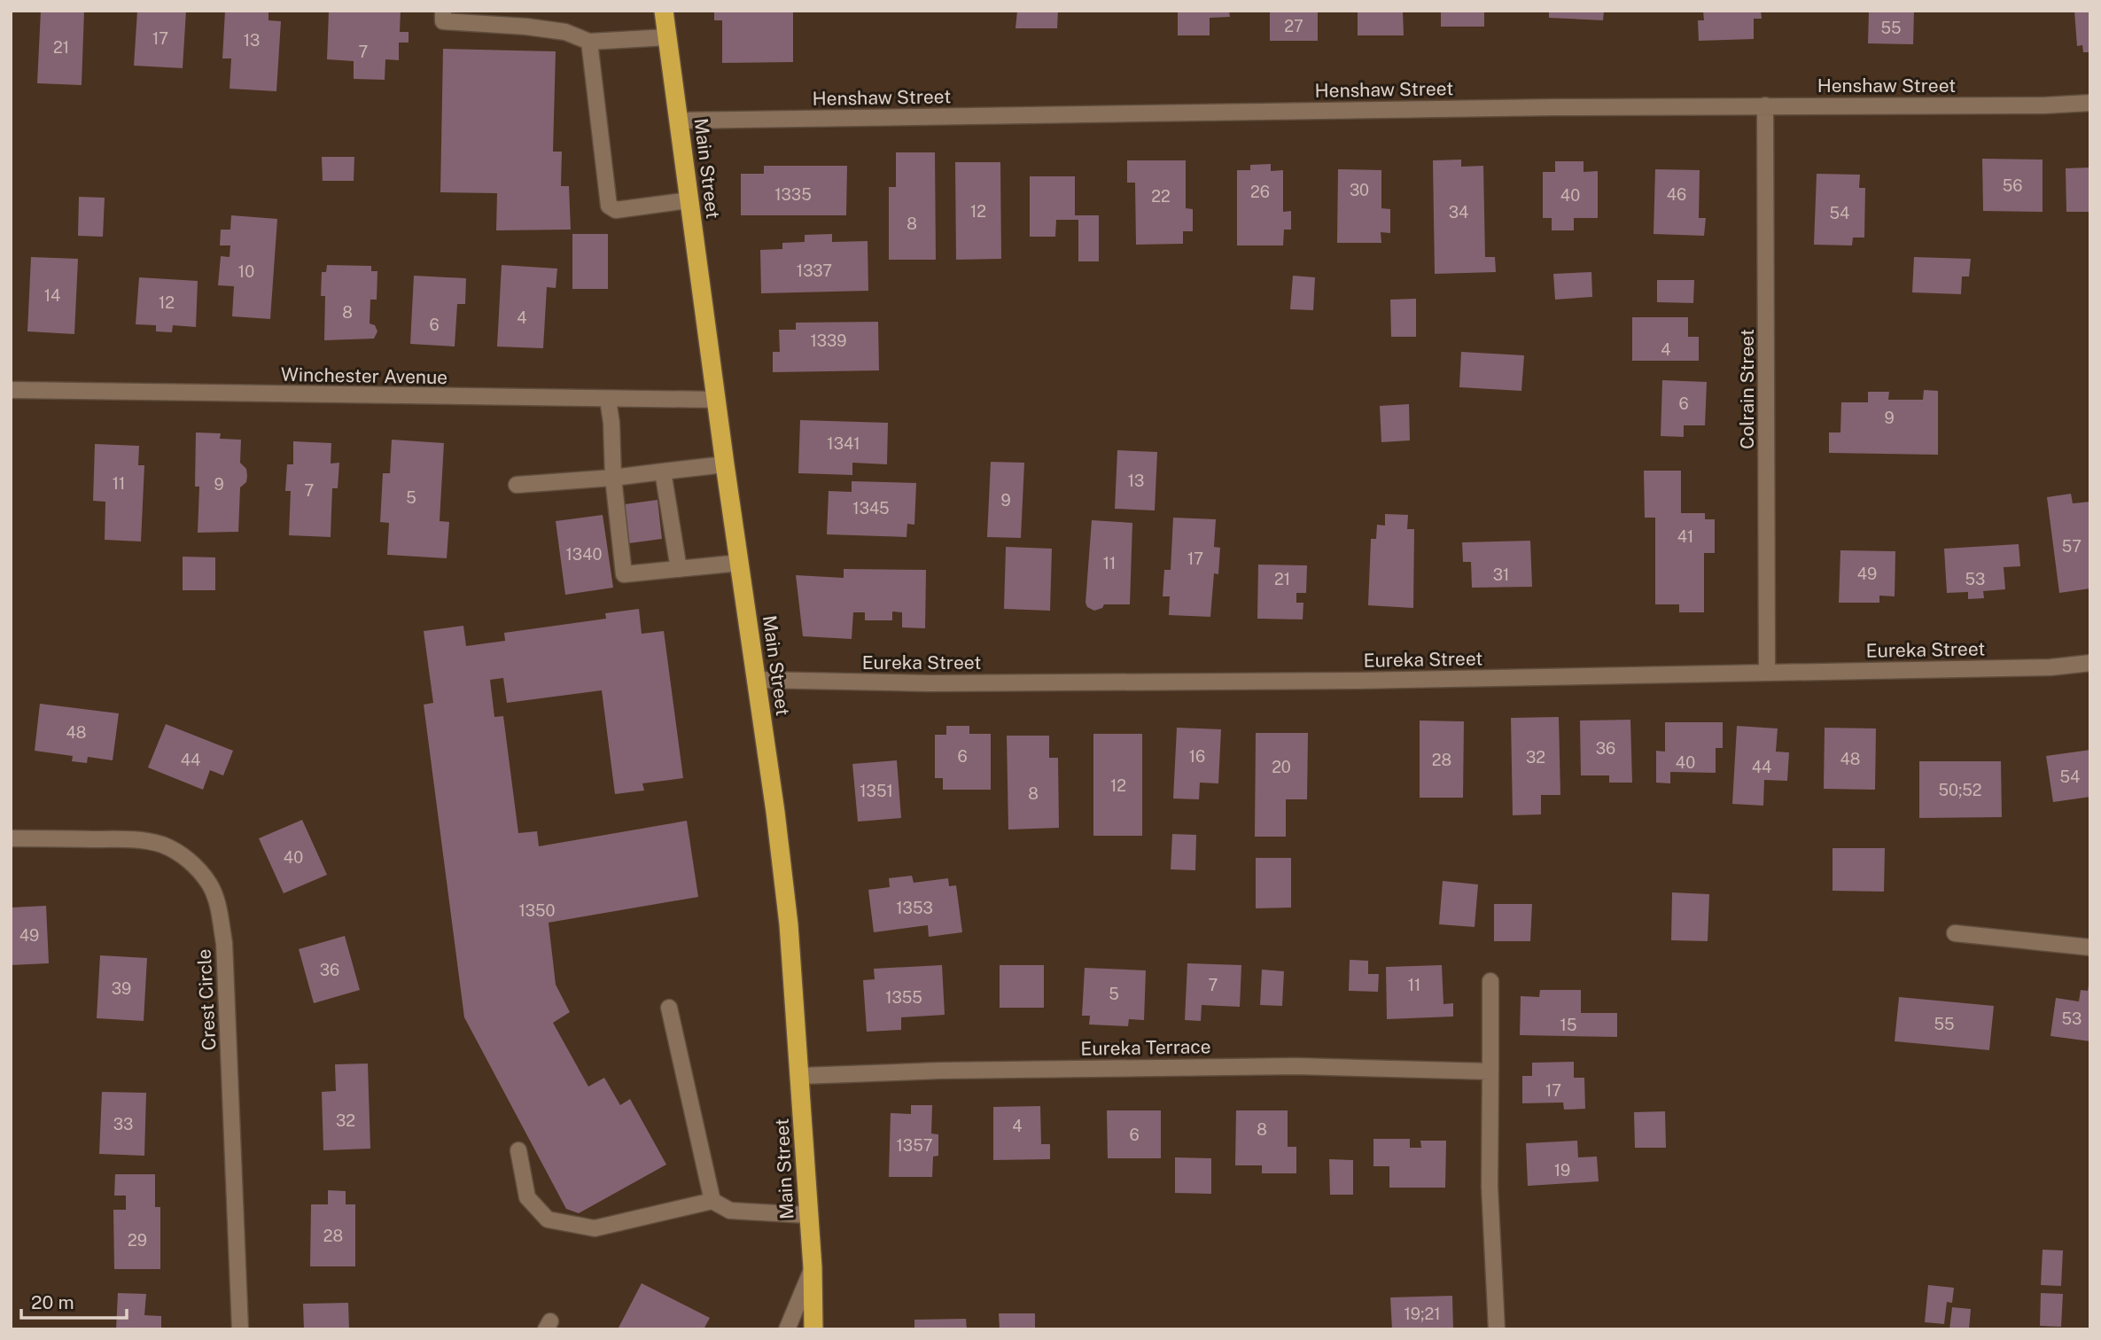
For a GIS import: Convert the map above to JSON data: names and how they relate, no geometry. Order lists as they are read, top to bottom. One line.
{"streets":{"highway":["Main Street"],"street":["Henshaw Street","Winchester Avenue","Colrain Street","Eureka Street","Crest Circle","Eureka Terrace"]},"crossings":[["Henshaw Street","Main Street"],["Henshaw Street","Colrain Street"],["Main Street","Winchester Avenue"],["Main Street","Eureka Street"],["Main Street","Eureka Terrace"],["Colrain Street","Eureka Street"]],"house_numbers":["27","55","17","13","21","7","56","30","26","1335","46","40","22","12","34","54","8","1337","10","14","12","8","4","6","1339","4","6","9","1341","13","11","9","7","5","9","1345","41","57","1340","17","11","49","31","21","53","48","36","6","16","32","48","44","28","40","20","44","54","12","50;52","1351","8","40","1353","1350","49","36","7","11","39","5","1355","53","55","15","17","32","33","4","8","6","1357","19","28","29","19;21"],"scale_bar":"20 m"}
